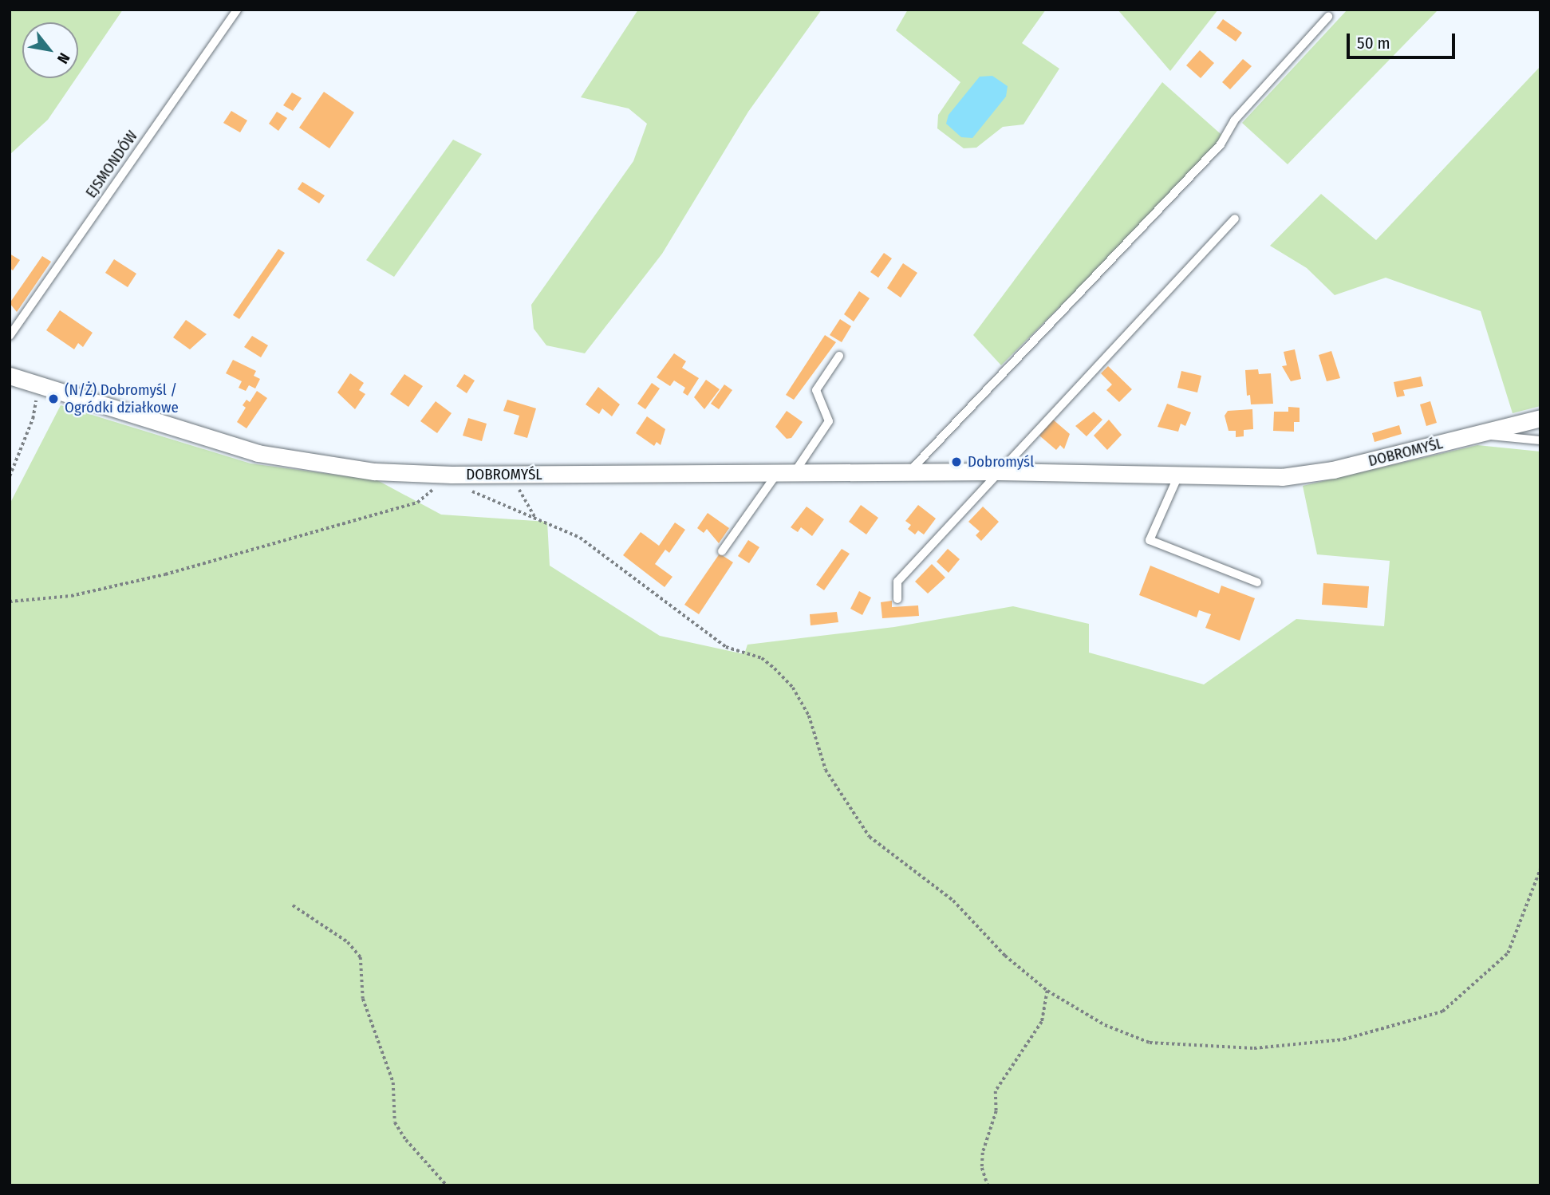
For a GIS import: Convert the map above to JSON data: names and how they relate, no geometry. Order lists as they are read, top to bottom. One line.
{"streets":{"street":["DOBROMYŚL"],"lane":["EJSMONDÓW"]},"places":["(N/Ż) Dobromyśl / Ogródki działkowe","Dobromyśl"],"scale_bar":"50 m","north":"bottom right"}
